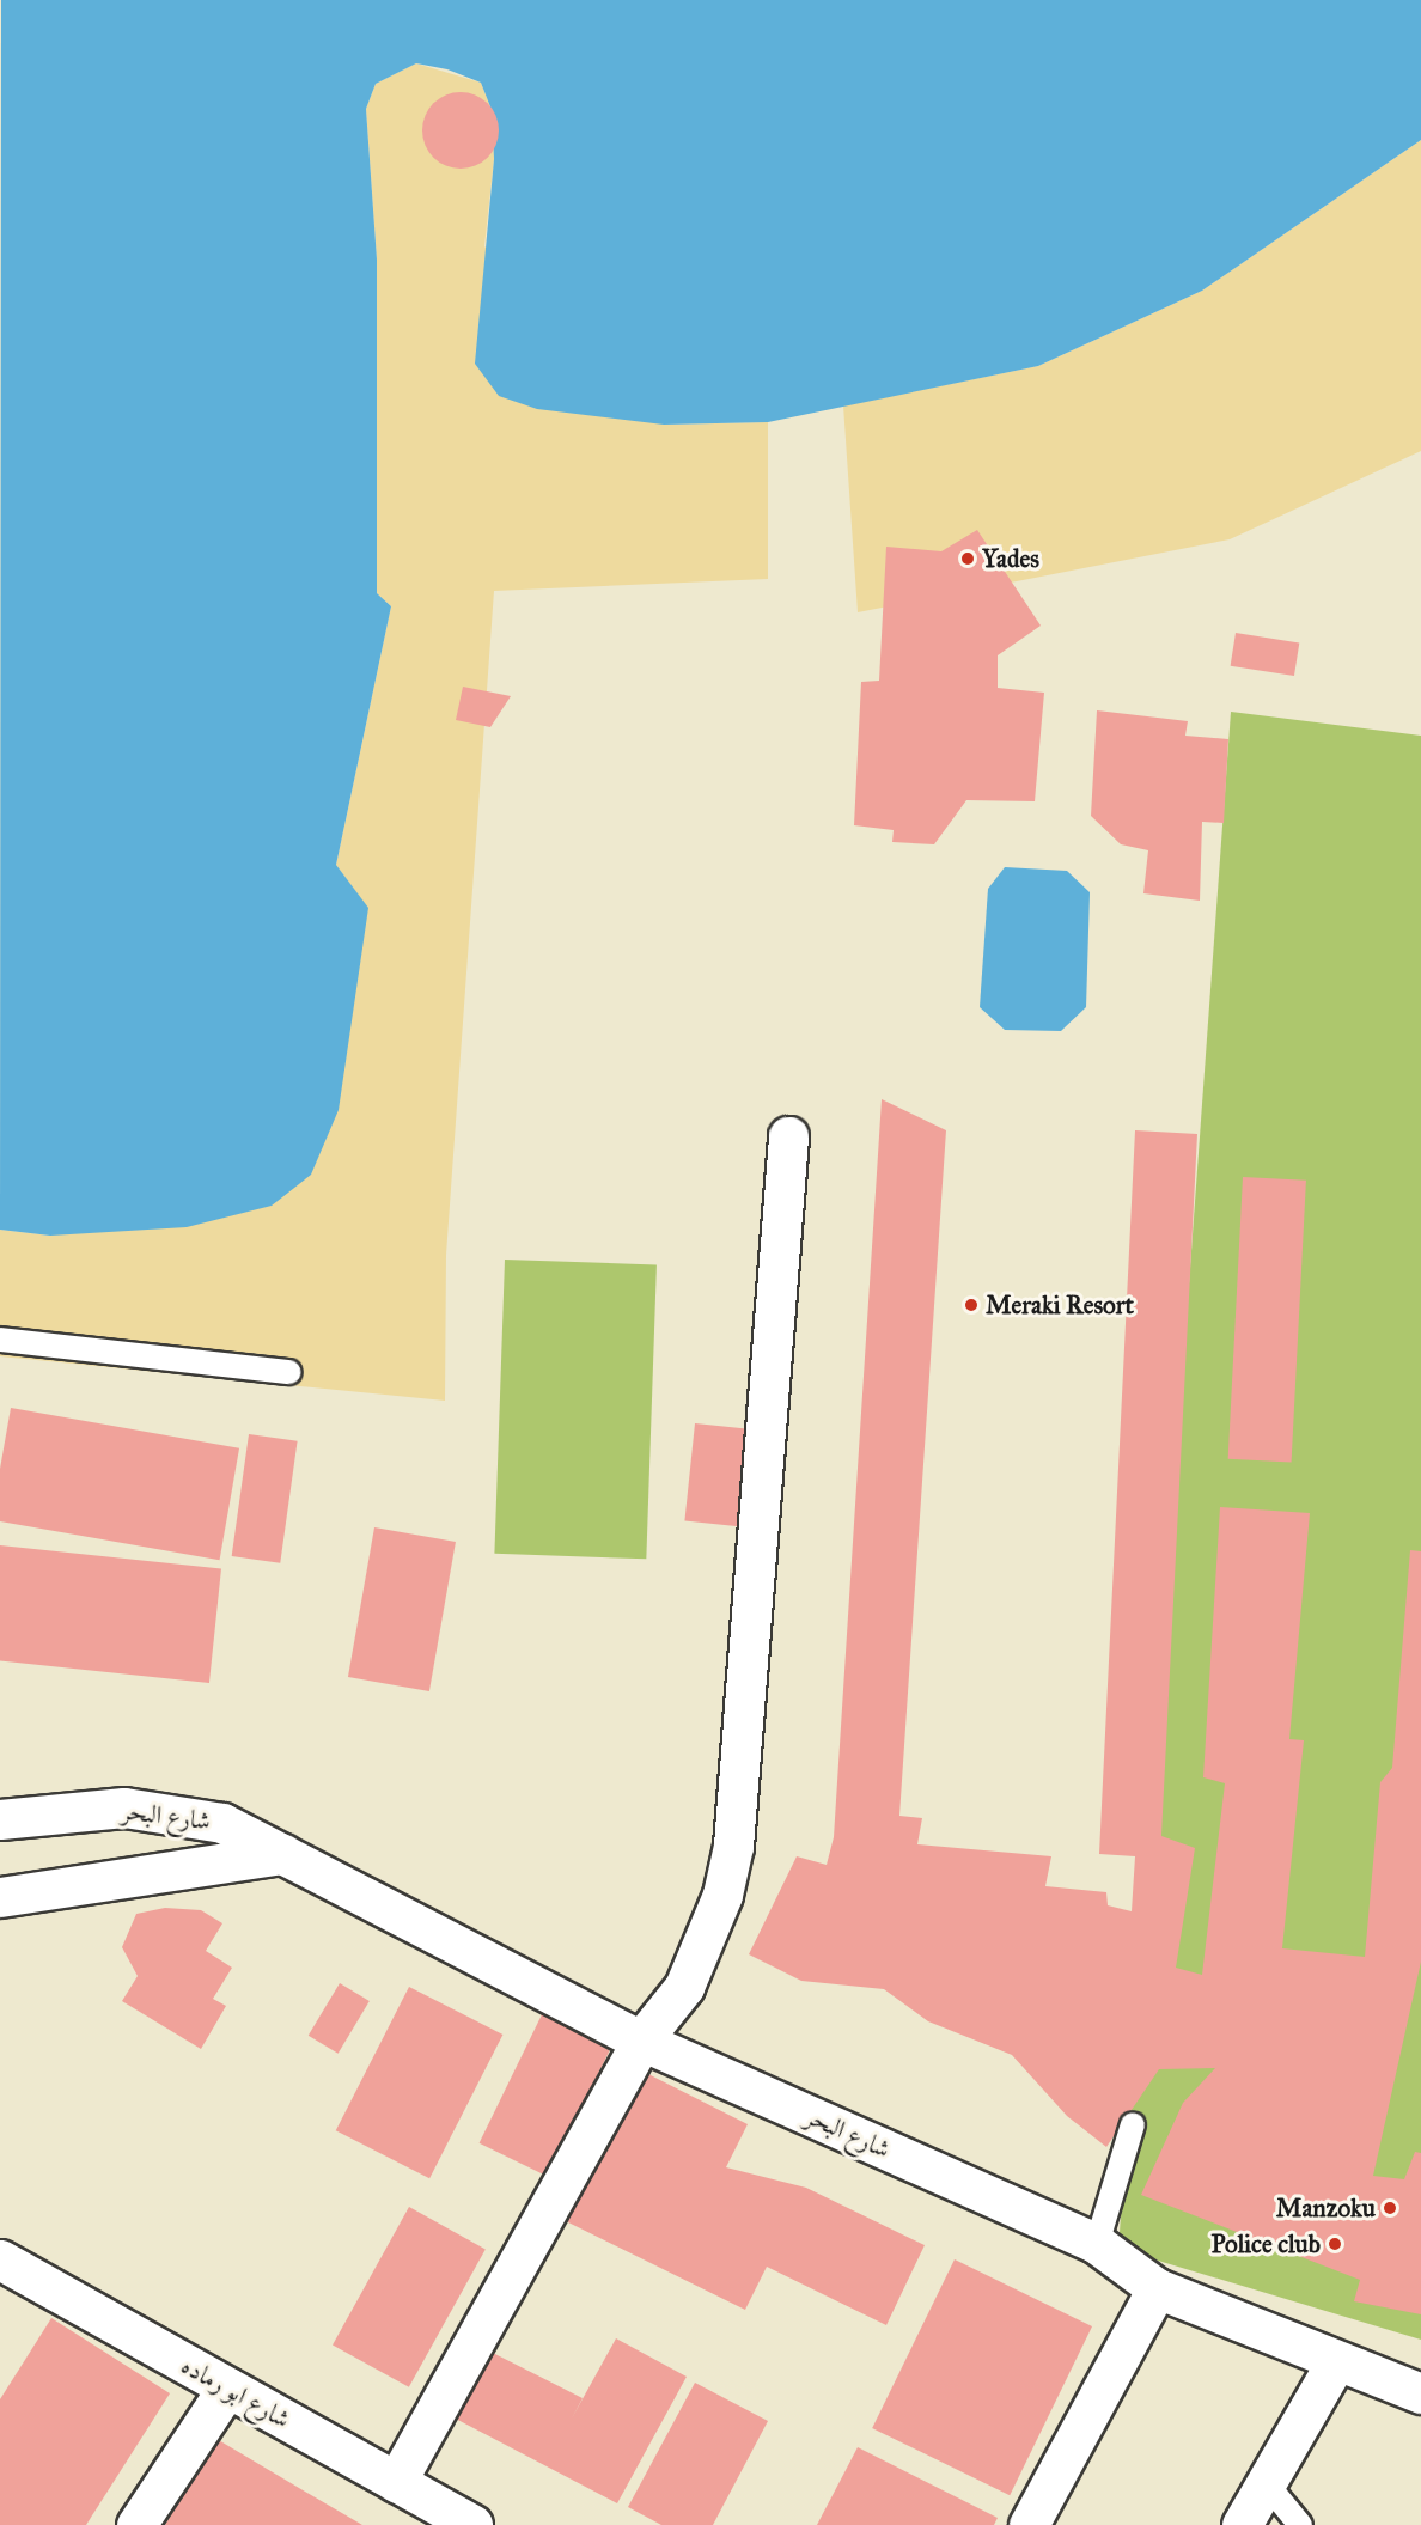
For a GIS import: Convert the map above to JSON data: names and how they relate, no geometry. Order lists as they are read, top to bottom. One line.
{"streets":{"street":["شارع البحر","شارع ابو رماده"]},"places":["Yades","Meraki Resort","Manzoku","Police club"]}
